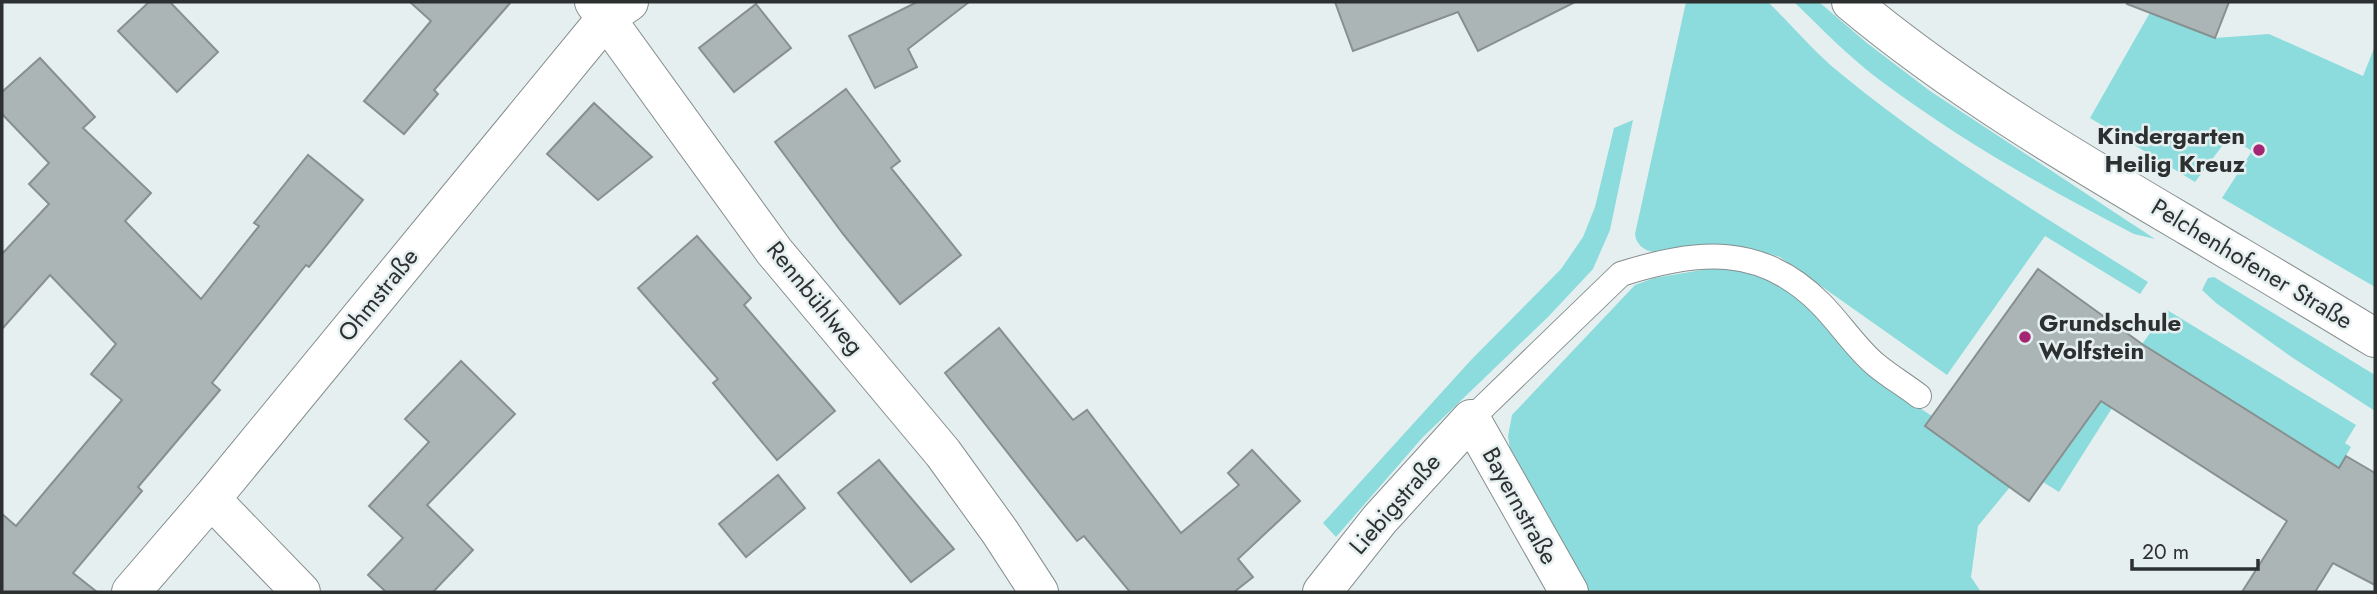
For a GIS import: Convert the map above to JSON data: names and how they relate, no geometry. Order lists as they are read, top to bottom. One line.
{"streets":{"street":["Pelchenhofener Straße","Ohmstraße","Rennbühlweg","Liebigstraße","Bayernstraße"]},"crossings":[["Ohmstraße","Rennbühlweg"],["Liebigstraße","Bayernstraße"]],"places":["Kindergarten Heilig Kreuz","Grundschule Wolfstein"],"scale_bar":"20 m"}
